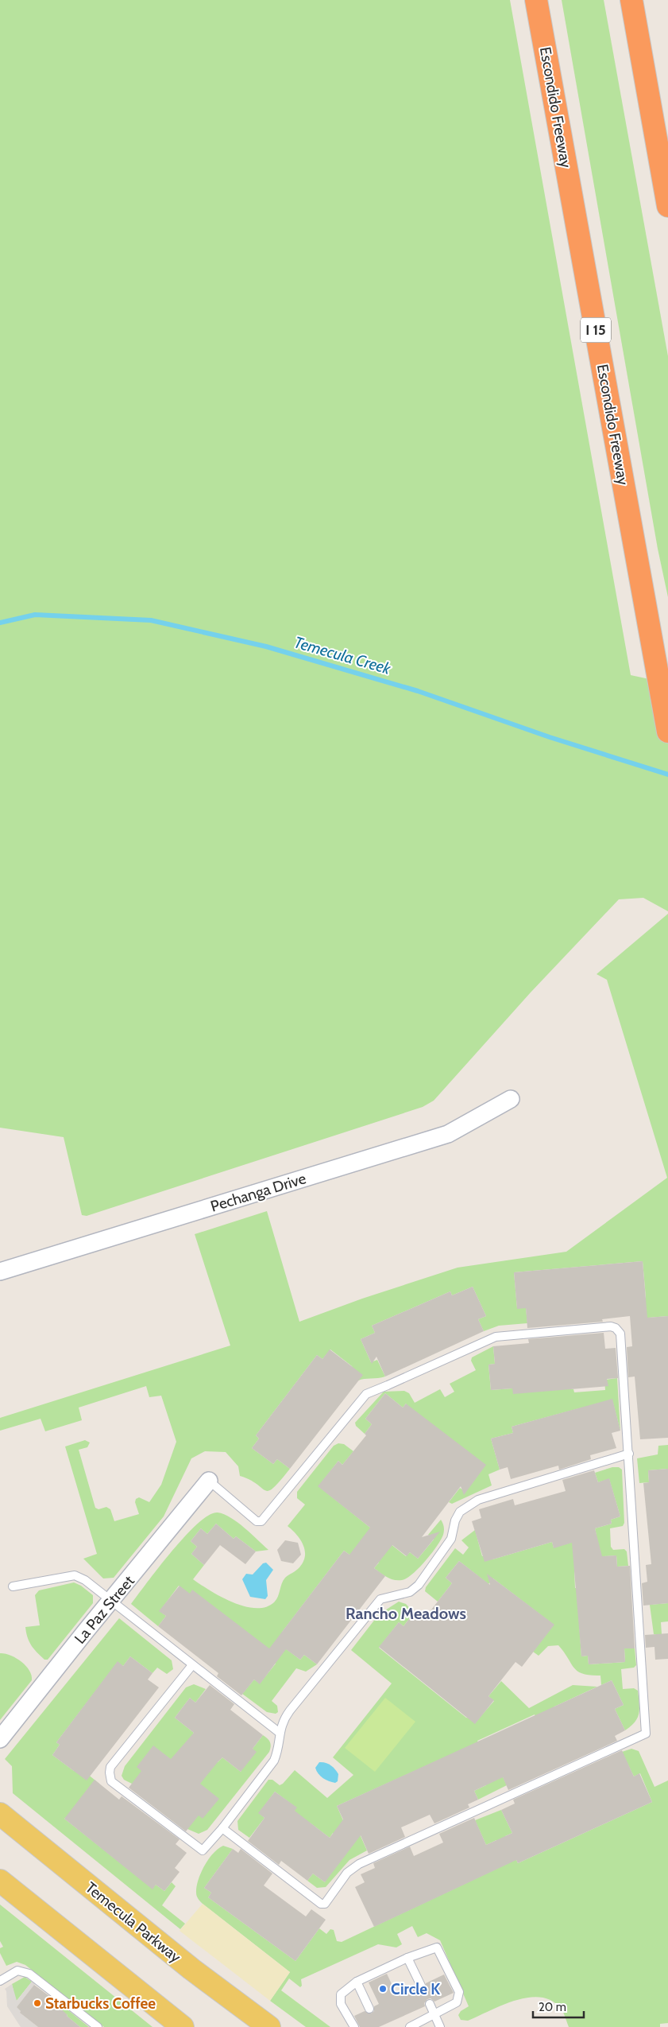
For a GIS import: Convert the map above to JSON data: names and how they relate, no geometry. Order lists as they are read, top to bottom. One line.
{"streets":{"highway":["Escondido Freeway","I 15"],"main road":["Temecula Parkway"],"street":["Pechanga Drive","La Paz Street"]},"districts":["Rancho Meadows"],"water":["Temecula Creek"],"places":["Circle K","Starbucks Coffee"],"scale_bar":"20 m"}
